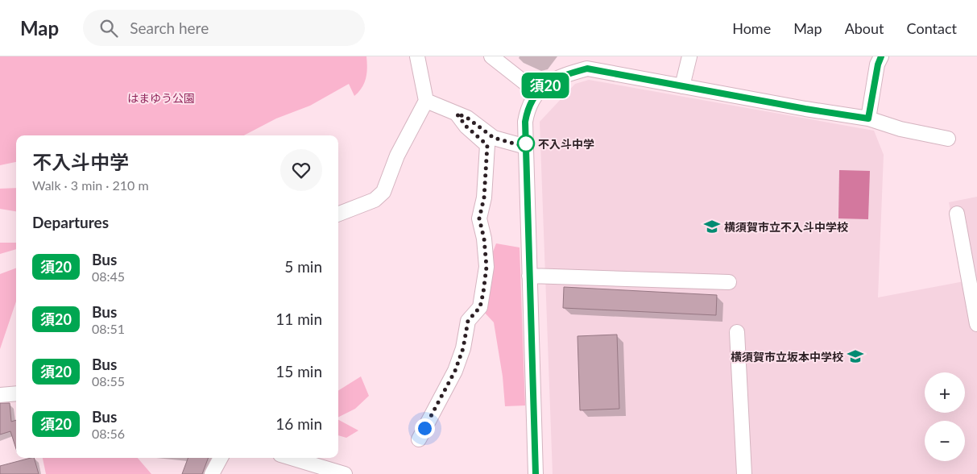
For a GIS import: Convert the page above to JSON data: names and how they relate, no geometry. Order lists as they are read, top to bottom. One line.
{"parks":["はまゆう公園"],"places":{"other":["不入斗中学"],"school or university":["横須賀市立不入斗中学校","横須賀市立坂本中学校"]},"lines":["bus line 須20"],"page":{"header":"Map","search":"Search here","nav":["Home","Map","About","Contact"],"on_map":"須20","heading":[["不入斗中学","Walk · 3 min · 210 m"],"Departures"],"list":[{"mark":"須20","name":"Bus","note":"08:45","value":"5 min"},{"mark":"須20","name":"Bus","note":"08:51","value":"11 min"},{"mark":"須20","name":"Bus","note":"08:55","value":"15 min"},{"mark":"須20","name":"Bus","note":"08:56","value":"16 min"}],"map_buttons":["+","−"]}}
